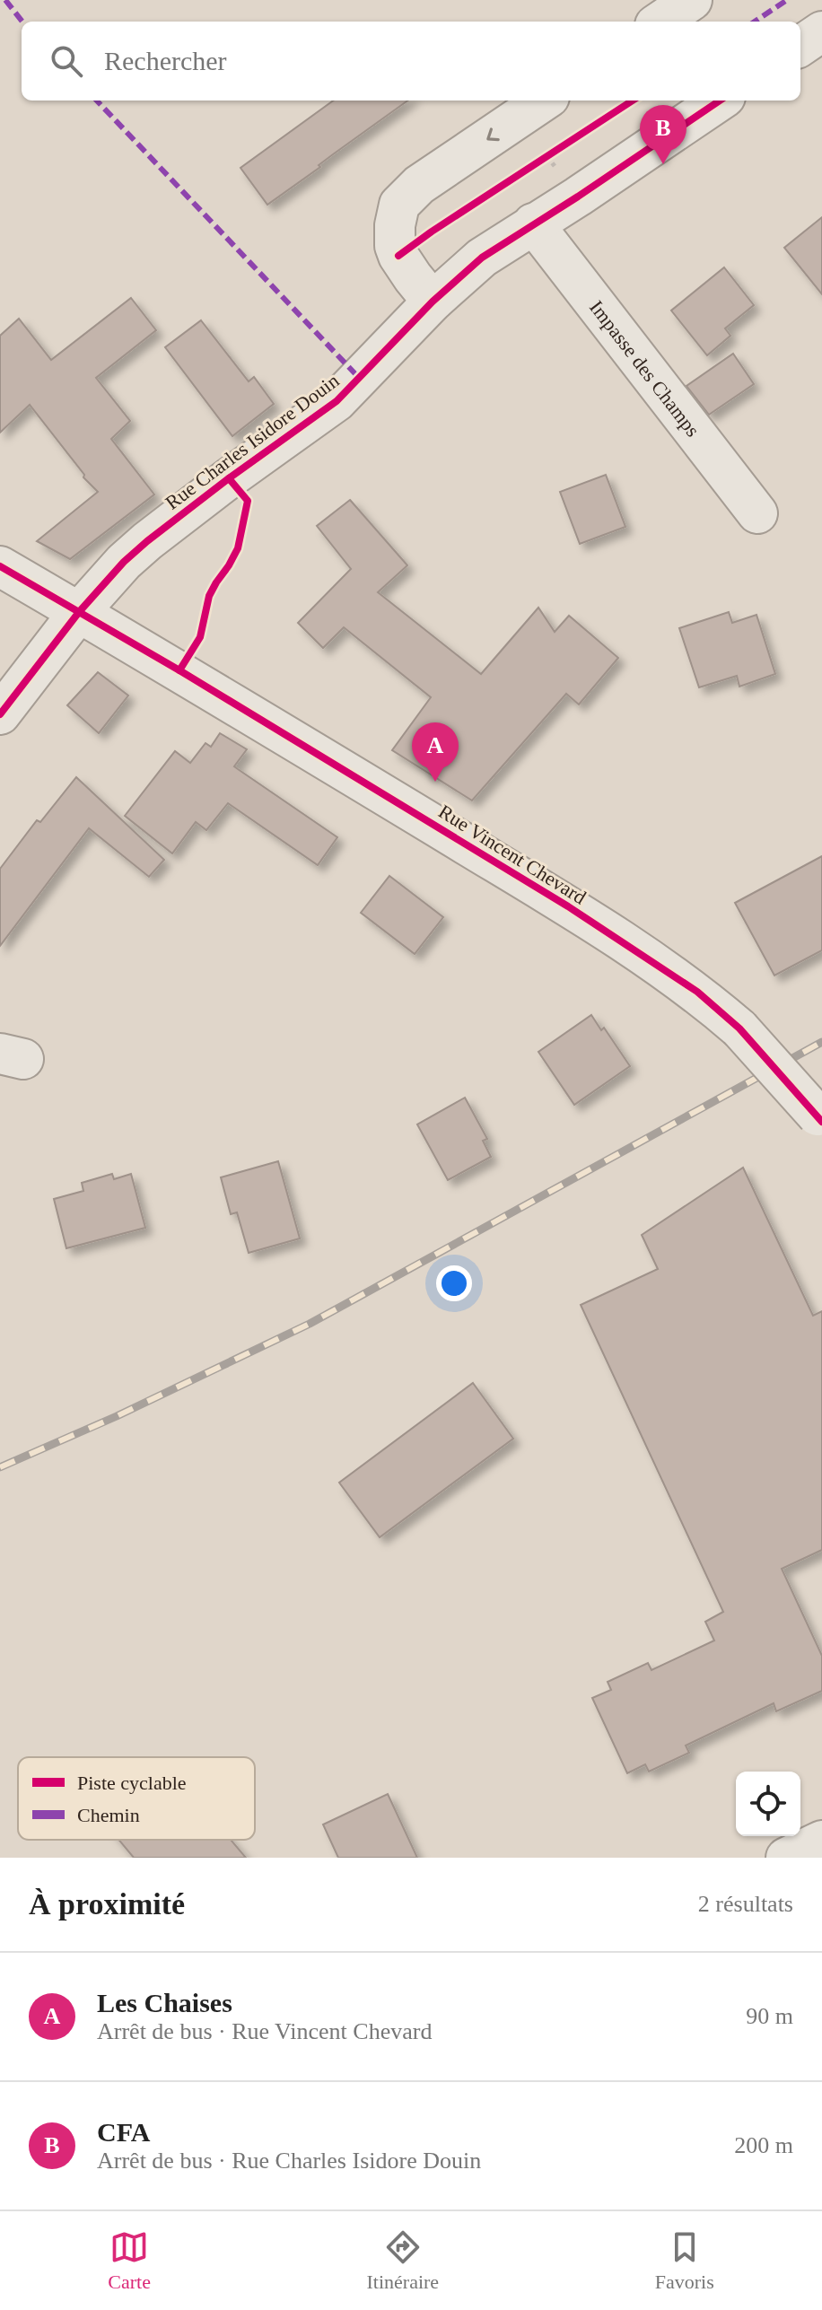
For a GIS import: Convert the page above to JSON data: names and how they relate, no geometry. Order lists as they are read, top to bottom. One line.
{"streets":{"street":["Impasse des Champs","Rue Charles Isidore Douin","Rue Vincent Chevard"]},"crossings":[["Impasse des Champs","Rue Charles Isidore Douin"],["Rue Charles Isidore Douin","Rue Vincent Chevard"]],"legend":["Piste cyclable","Chemin"],"page":{"search":"Rechercher","pins":["B","A"],"heading":["À proximité","2 résultats"],"list":[{"mark":"A","name":"Les Chaises","note":"Arrêt de bus · Rue Vincent Chevard","value":"90 m"},{"mark":"B","name":"CFA","note":"Arrêt de bus · Rue Charles Isidore Douin","value":"200 m"}],"nav":["Carte","Itinéraire","Favoris"]}}
